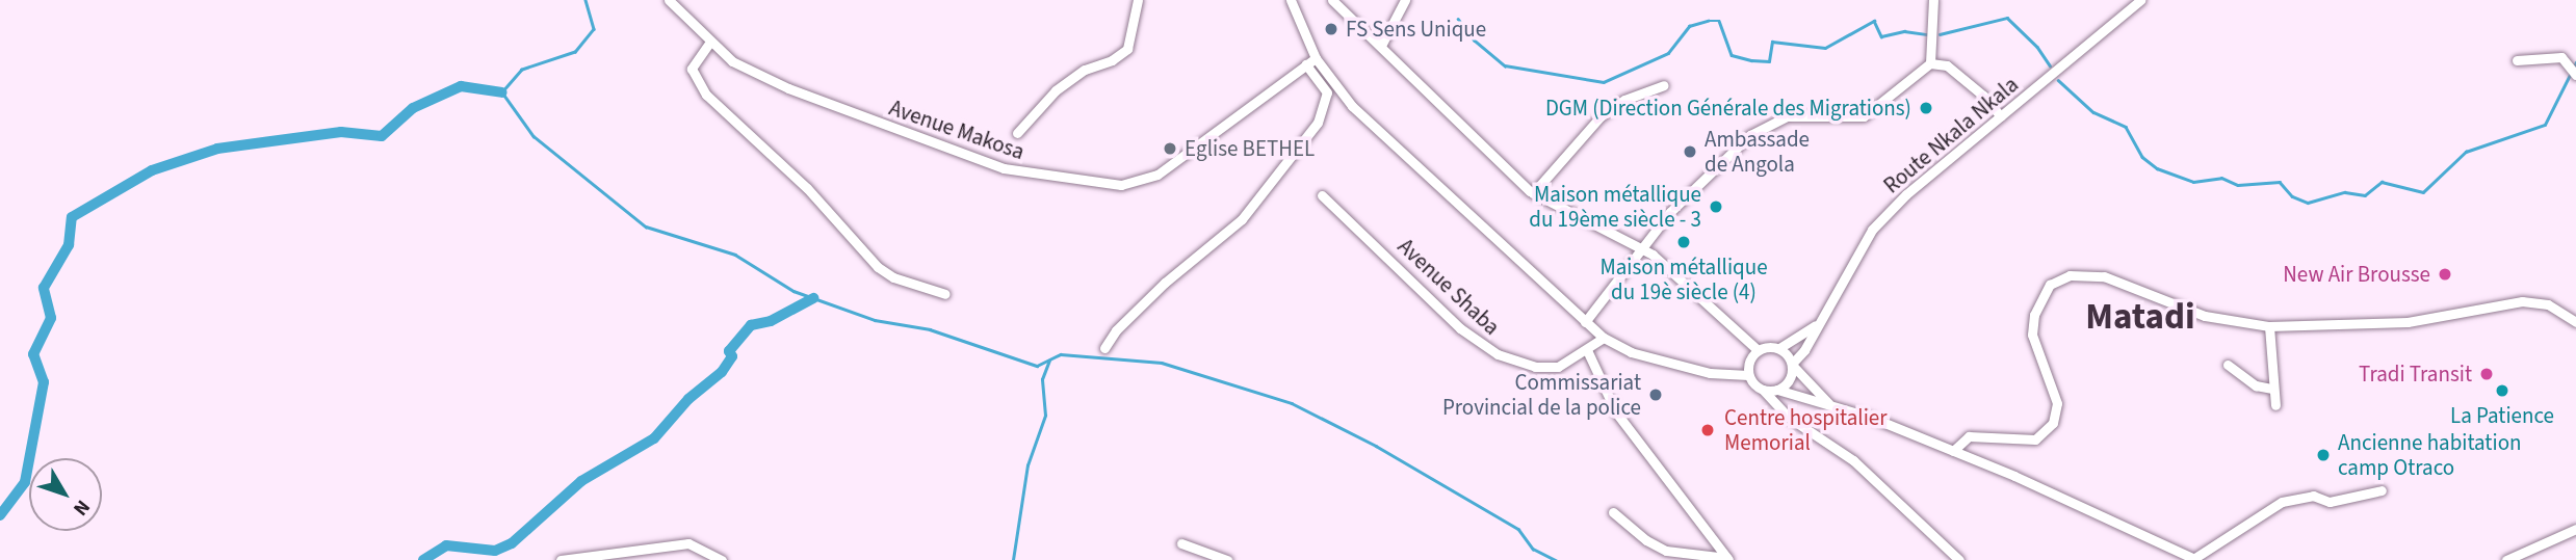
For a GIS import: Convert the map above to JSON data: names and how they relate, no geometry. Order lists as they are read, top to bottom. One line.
{"streets":{"street":["Avenue Makosa","Route Nkala Nkala","Avenue Shaba"]},"districts":["Matadi"],"places":["FS Sens Unique","DGM (Direction Générale des Migrations)","Eglise BETHEL","Ambassade de Angola","Maison métallique du 19ème siècle - 3","Maison métallique du 19è siècle (4)","New Air Brousse","Tradi Transit","La Patience","Commissariat Provincial de la police","Centre hospitalier Memorial","Ancienne habitation camp Otraco"],"north":"bottom right"}
